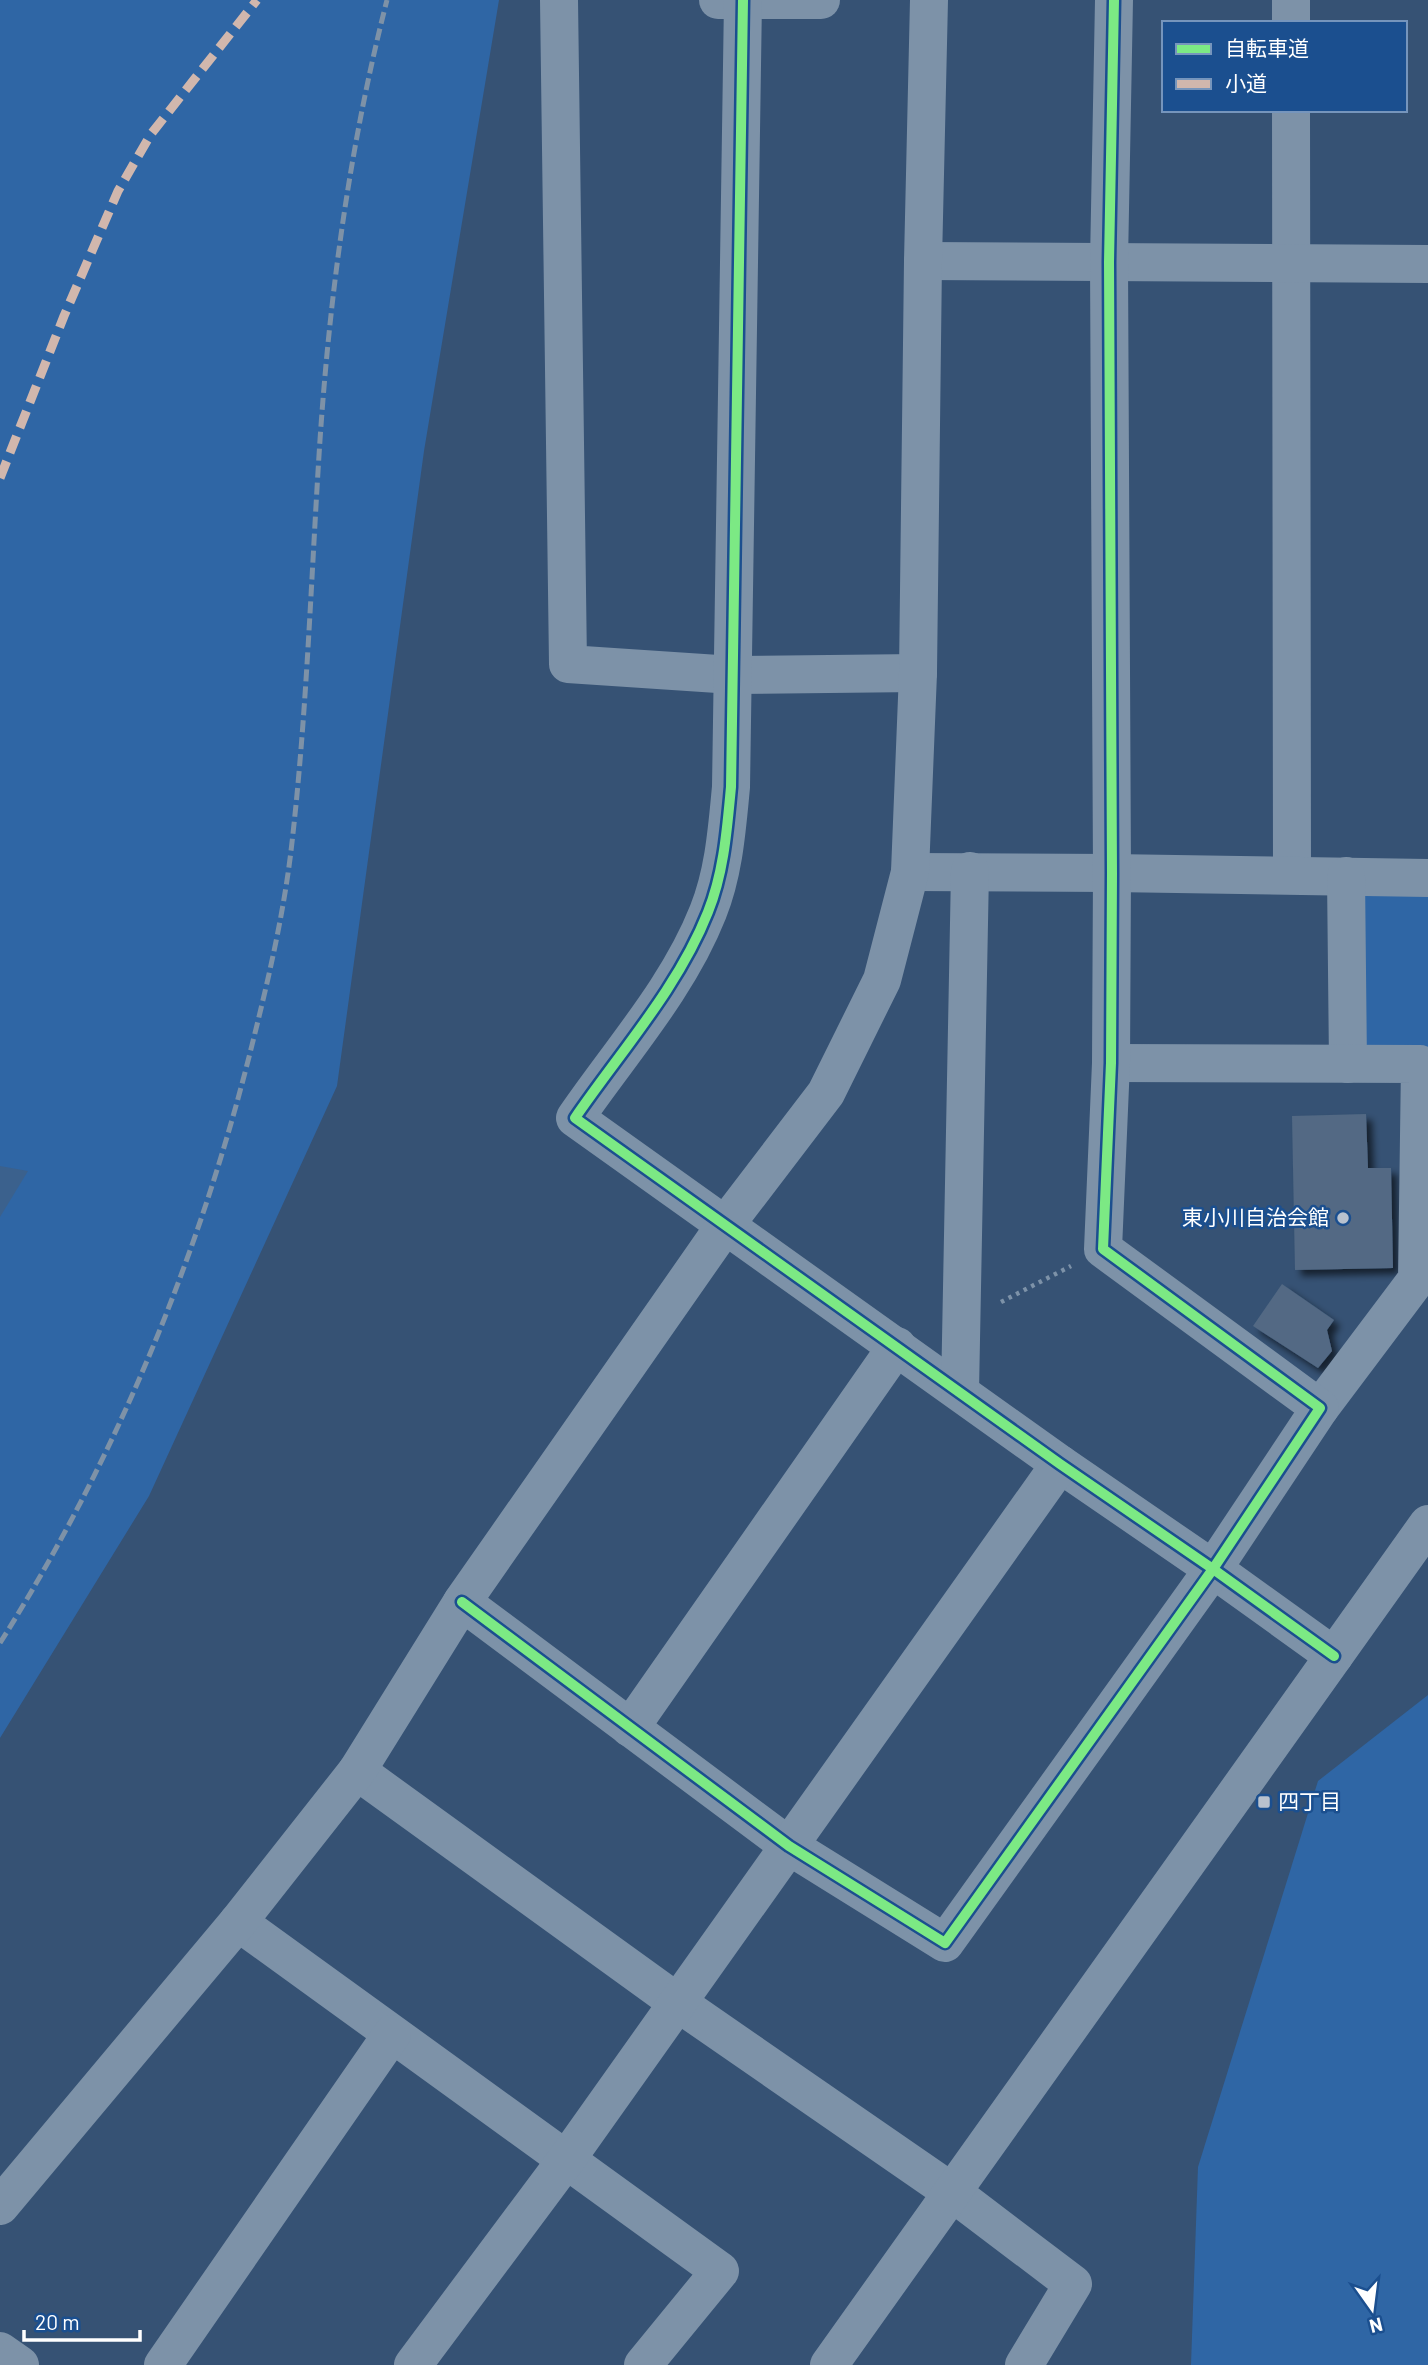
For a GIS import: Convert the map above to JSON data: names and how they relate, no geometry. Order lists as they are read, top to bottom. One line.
{"places":{"other":["東小川自治会館"],"transit":["四丁目"]},"legend":["自転車道","小道"],"scale_bar":"20 m","north":"bottom"}
